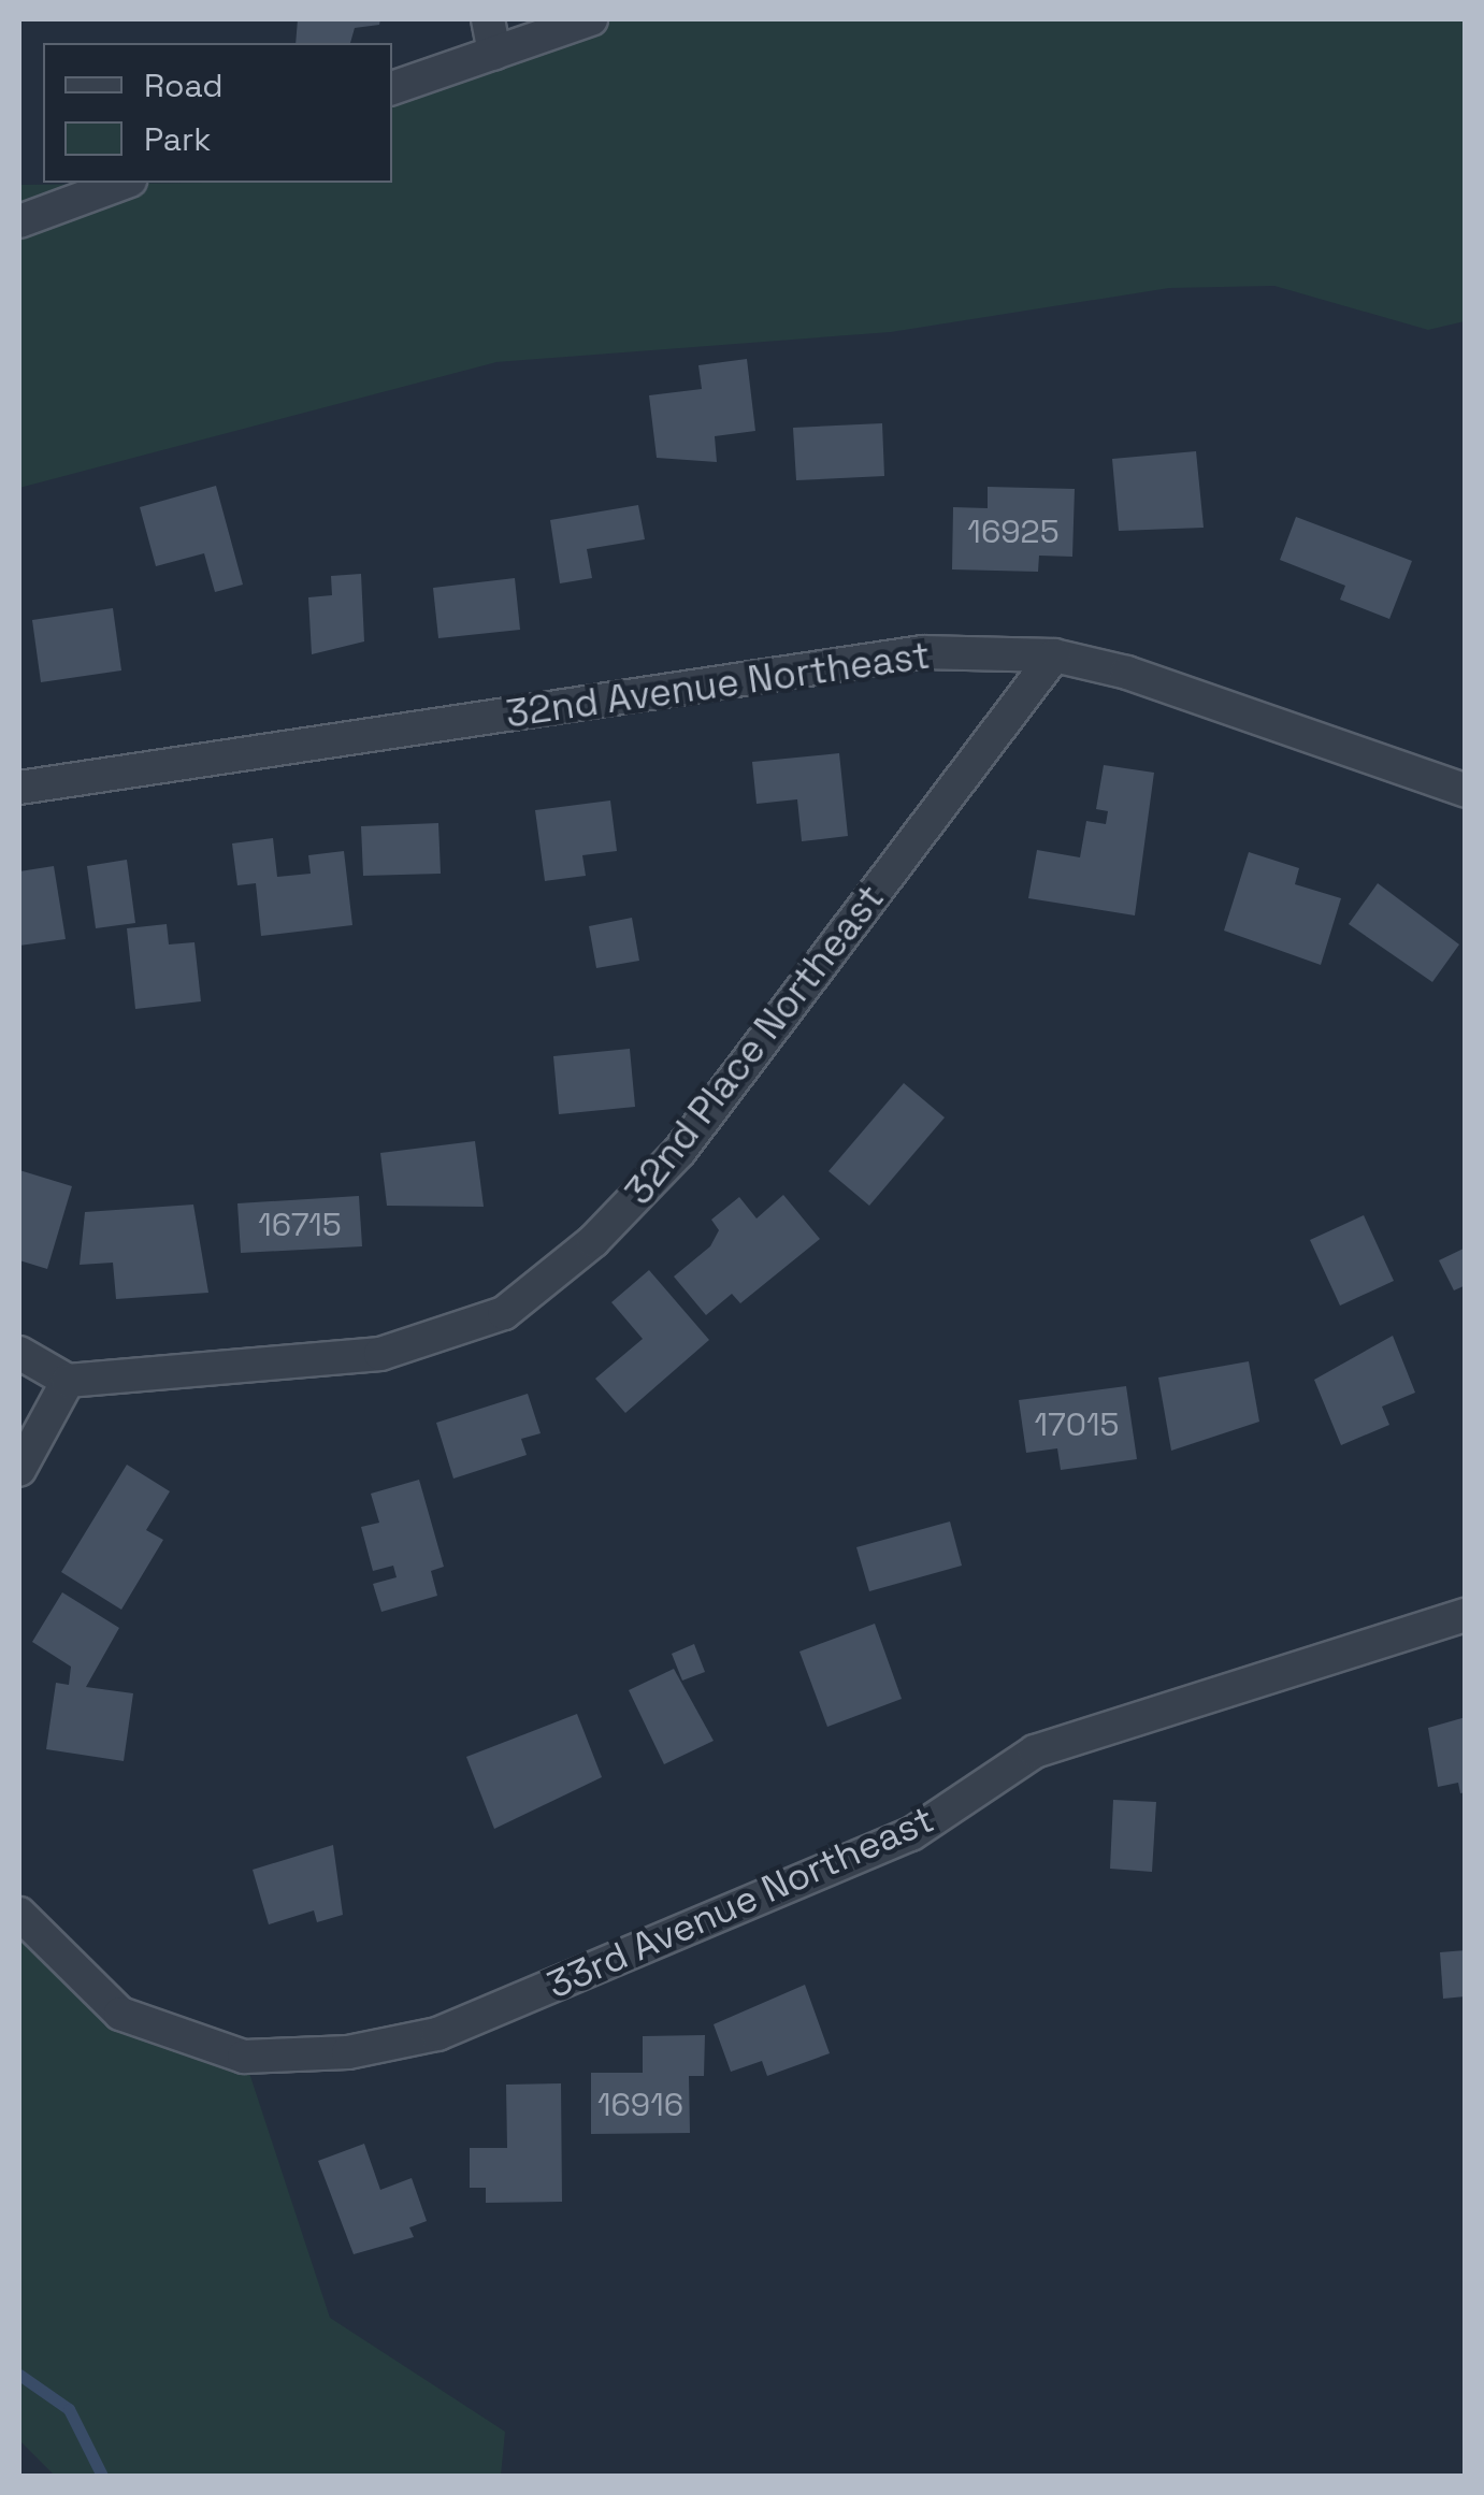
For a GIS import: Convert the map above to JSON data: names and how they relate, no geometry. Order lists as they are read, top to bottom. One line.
{"streets":{"street":["32nd Avenue Northeast","32nd Place Northeast","33rd Avenue Northeast"]},"crossings":[["32nd Avenue Northeast","32nd Place Northeast"]],"house_numbers":["16925","16715","17015","16916"],"legend":["Road","Park"]}
